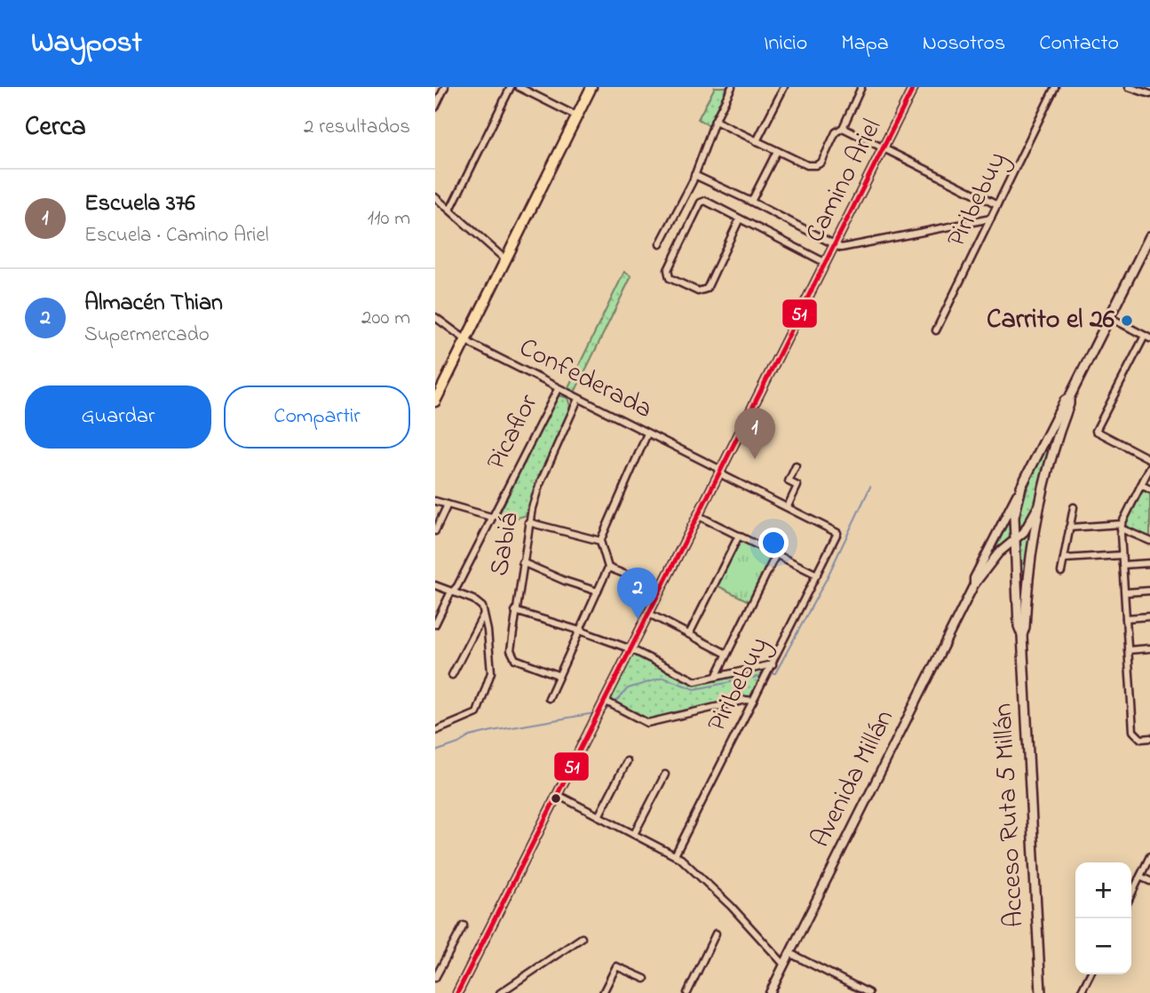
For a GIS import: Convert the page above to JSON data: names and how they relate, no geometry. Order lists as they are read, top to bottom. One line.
{"streets":{"main road":["Avenida Millán","Acceso Ruta 5 Millán"],"street":["Camino Ariel","Piribebuy","Confederada","Picaflor","Sabiá"]},"crossings":[["Camino Ariel","Confederada"],["Piribebuy","Confederada"],["Confederada","Picaflor"],["Confederada","Sabiá"],["Avenida Millán","Acceso Ruta 5 Millán"]],"places":["Carrito el 26"],"lines":["transit line 51"],"page":{"header":"Waypost","nav":["Inicio","Mapa","Nosotros","Contacto"],"heading":["Cerca","2 resultados"],"list":[{"mark":"1","name":"Escuela 376","note":"Escuela · Camino Ariel","value":"110 m"},{"mark":"2","name":"Almacén Thian","note":"Supermercado","value":"200 m"}],"buttons":["Guardar","Compartir"],"pins":["1","2"],"map_buttons":["+","−"]}}
